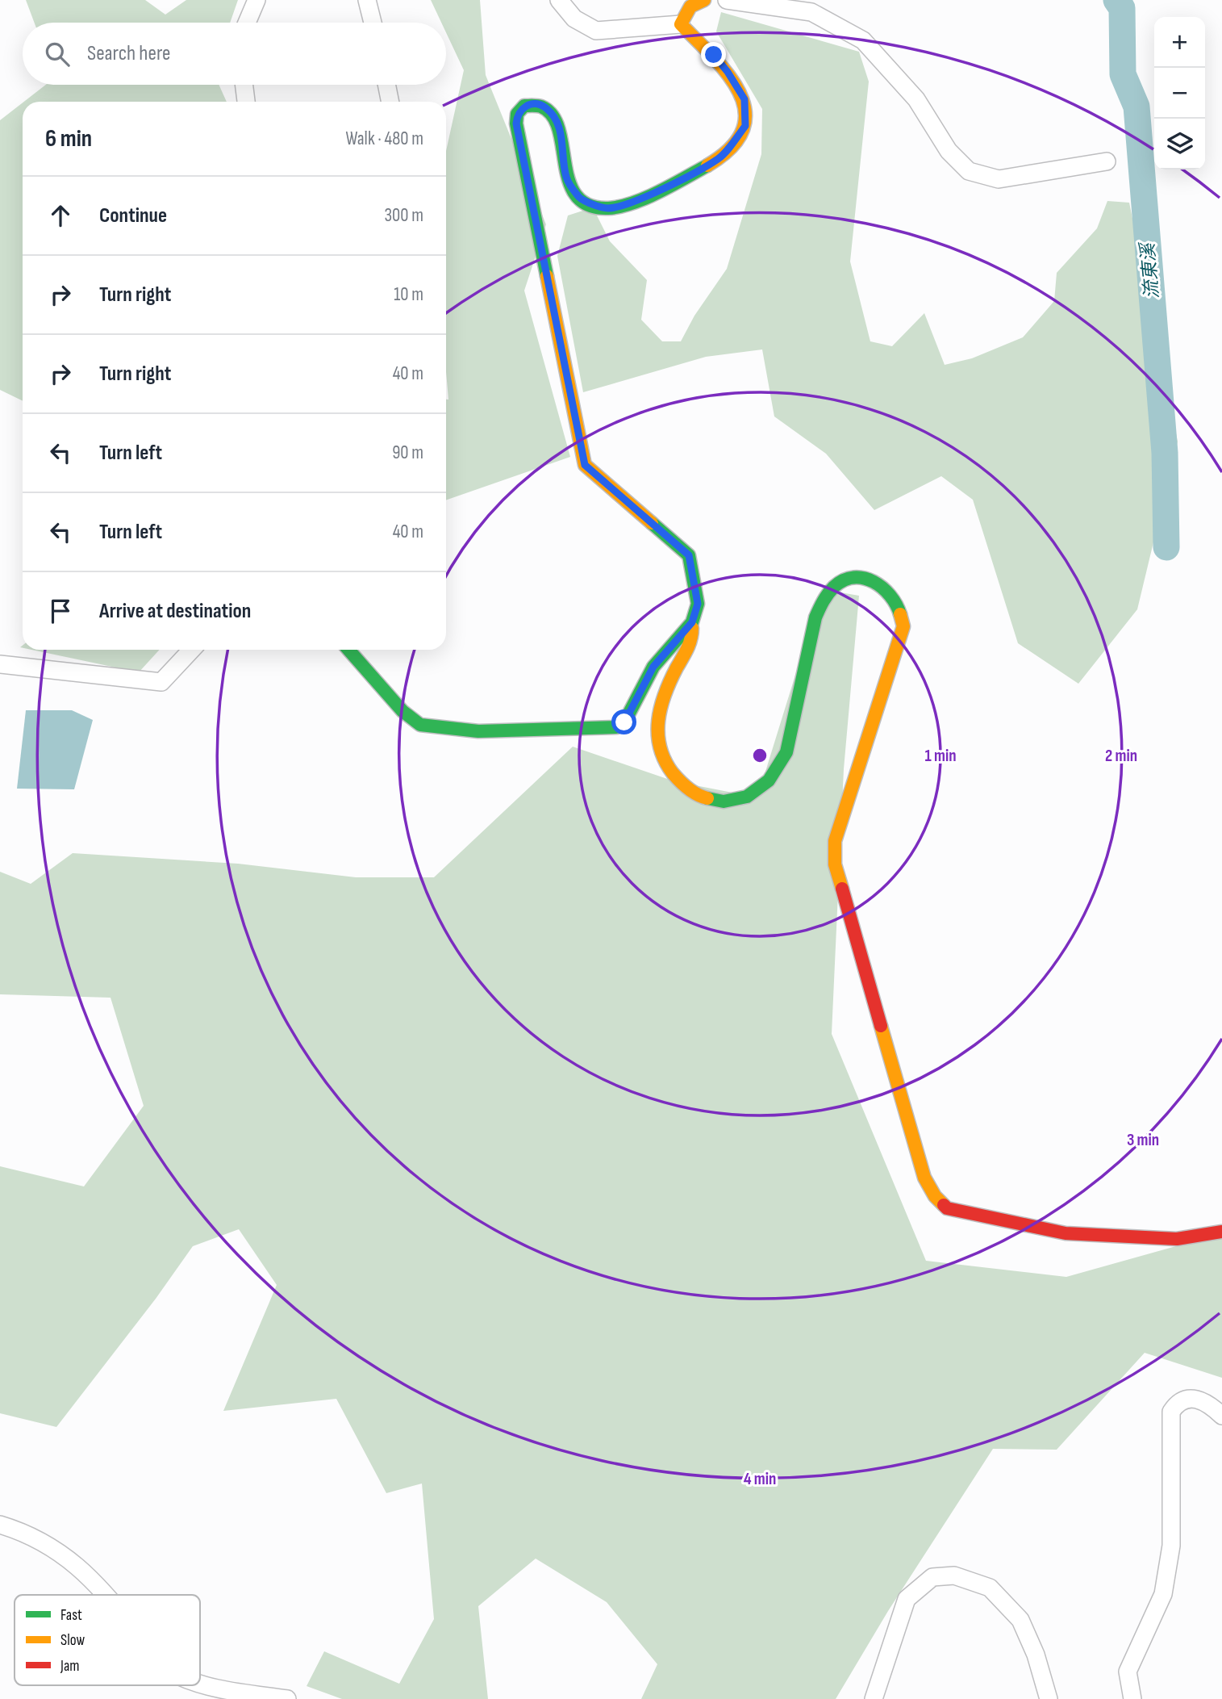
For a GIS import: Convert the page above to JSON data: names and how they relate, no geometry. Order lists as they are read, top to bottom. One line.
{"water":["流東溪"],"legend":["Fast","Slow","Jam"],"page":{"map_buttons":["+","−"],"search":"Search here","heading":["6 min","Walk · 480 m"],"list":[["Continue","300 m"],["Turn right","10 m"],["Turn right","40 m"],["Turn left","90 m"],["Turn left","40 m"],"Arrive at destination"]},"rings":["1 min","2 min","3 min","4 min"]}
